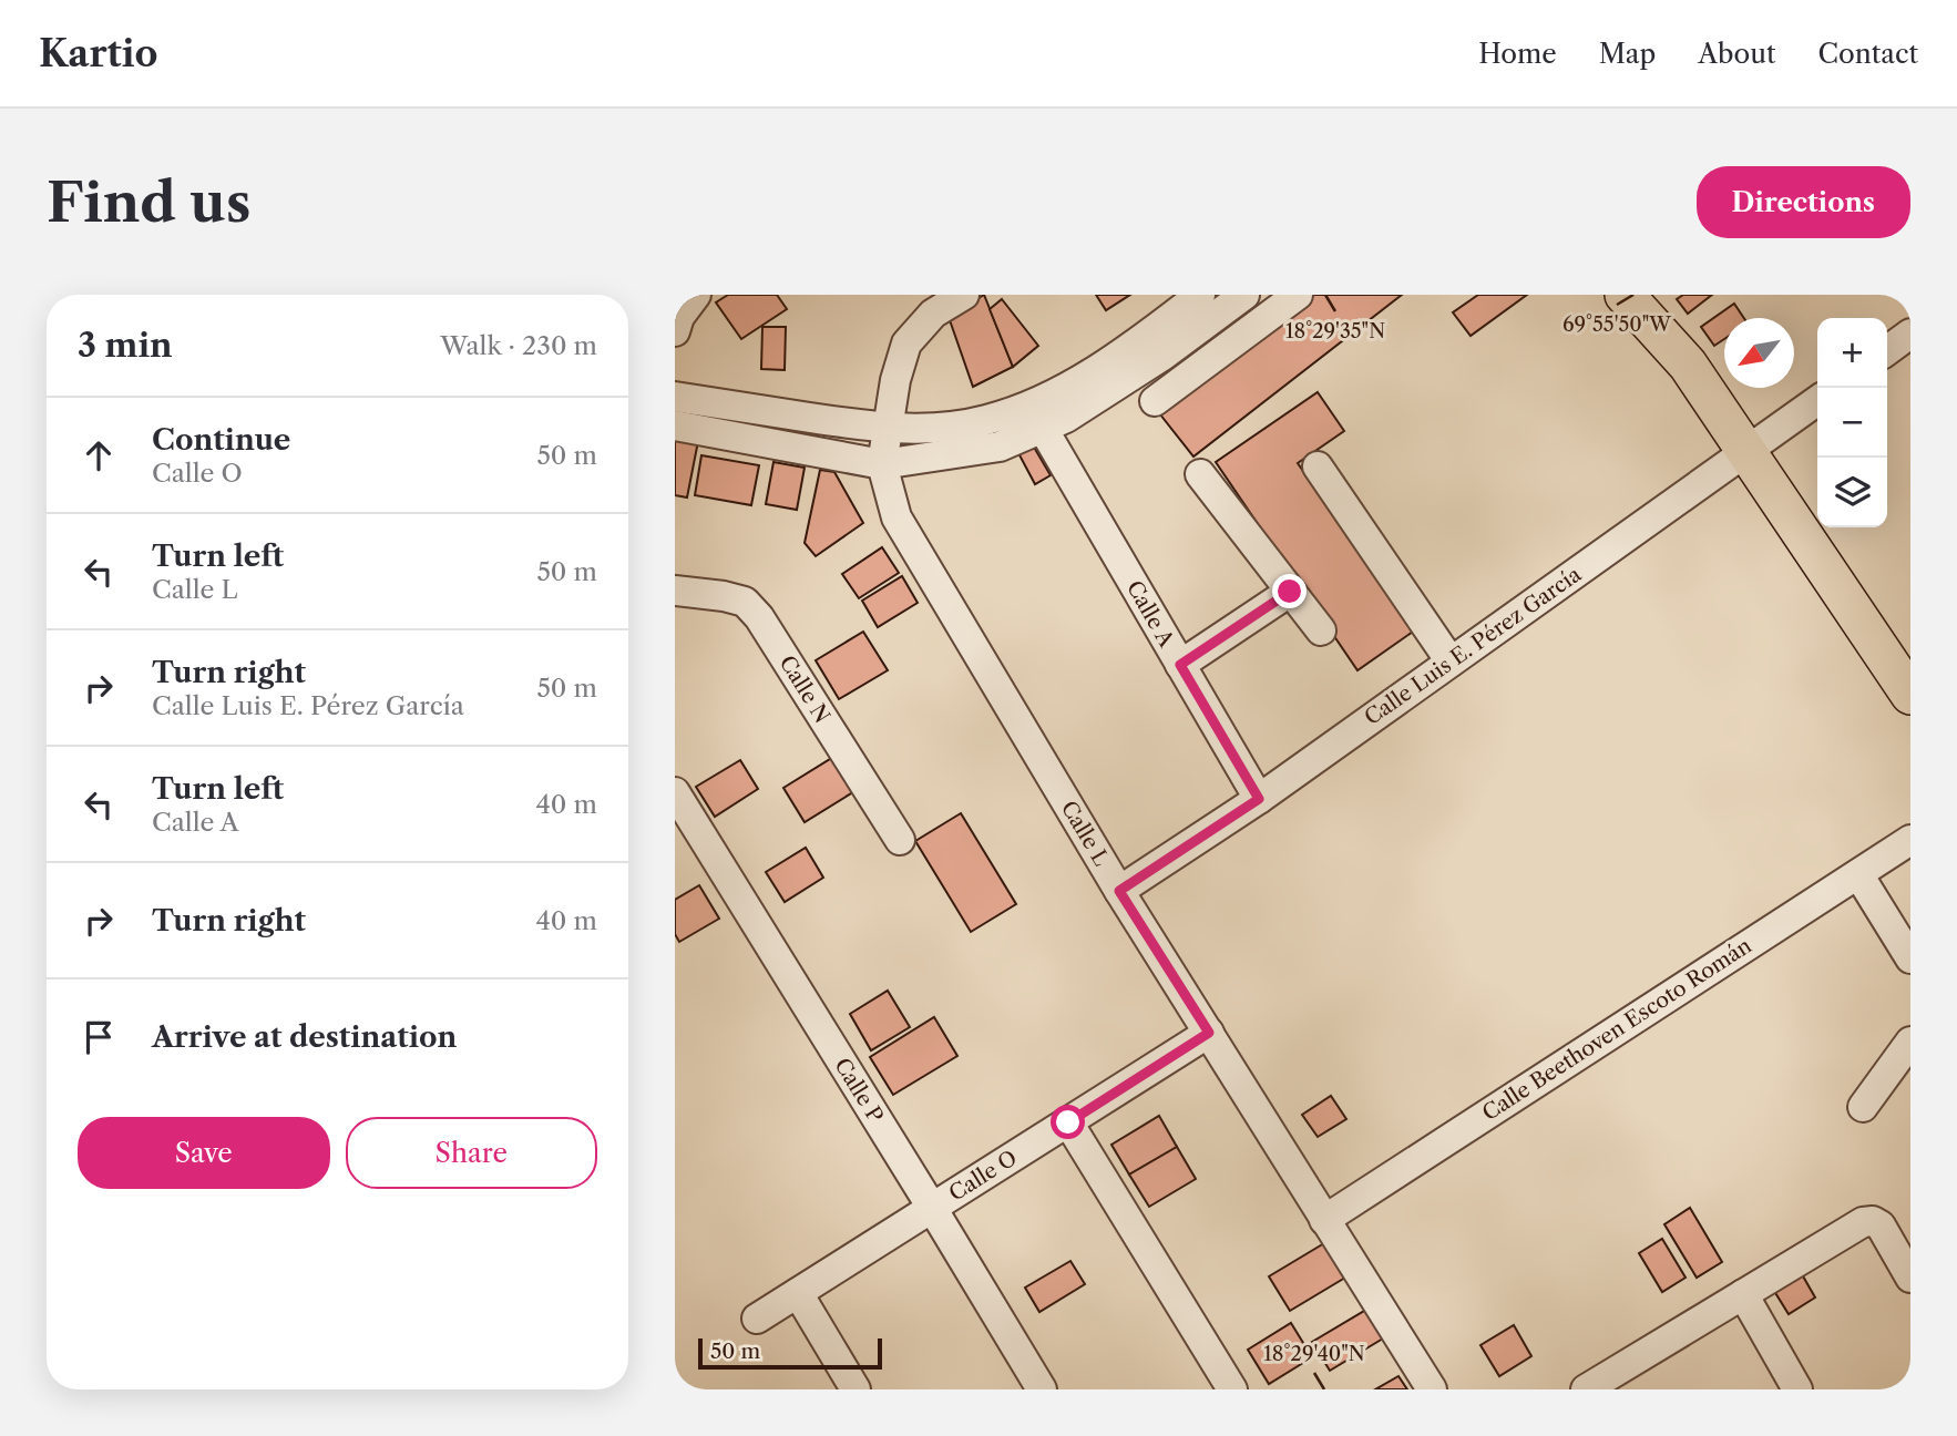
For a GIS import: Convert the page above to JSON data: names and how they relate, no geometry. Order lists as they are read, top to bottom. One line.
{"streets":{"street":["Calle A","Calle Luis E. Pérez García","Calle N","Calle L","Calle Beethoven Escoto Román","Calle P","Calle O"]},"crossings":[["Calle A","Calle Luis E. Pérez García"],["Calle Luis E. Pérez García","Calle L"],["Calle L","Calle Beethoven Escoto Román"],["Calle L","Calle O"],["Calle P","Calle O"]],"scale_bar":"50 m","north":"bottom left","page":{"header":"Kartio","nav":["Home","Map","About","Contact"],"buttons":["Directions",["Save","Share"]],"title":"Find us","heading":["3 min","Walk · 230 m"],"map_buttons":["+","−"],"list":[["Continue","Calle O","50 m"],["Turn left","Calle L","50 m"],["Turn right","Calle Luis E. Pérez García","50 m"],["Turn left","Calle A","40 m"],["Turn right","40 m"],"Arrive at destination"],"scale":"50 m"},"coordinates":["69°55'50\"W","18°29'35\"N","18°29'40\"N"]}
